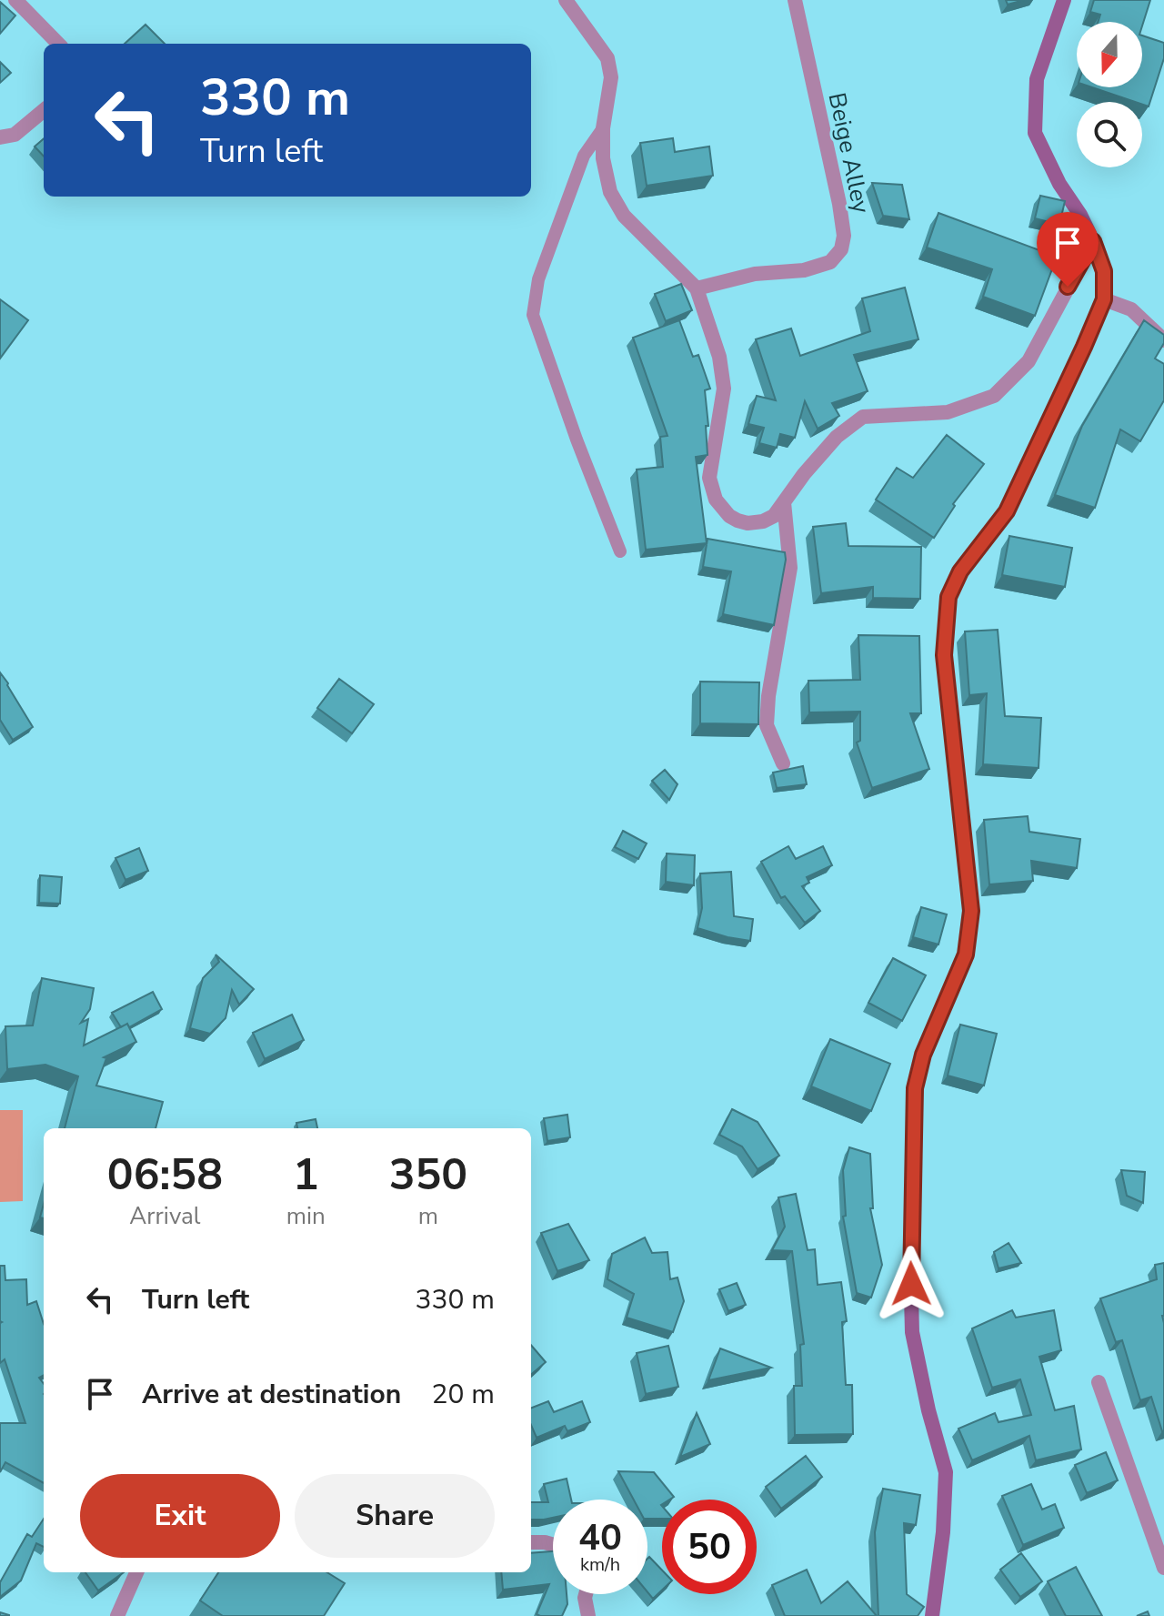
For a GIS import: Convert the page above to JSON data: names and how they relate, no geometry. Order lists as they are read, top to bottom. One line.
{"streets":{"street":["Beige Alley"]},"north":"bottom","page":{"turn":["330 m","Turn left"],"eta":["06:58","Arrival","1","min","350","m"],"list":[{"name":"Turn left","value":"330 m"},{"name":"Arrive at destination","value":"20 m"}],"buttons":["Exit","Share"],"speed":"40 km/h","limit":"50"}}
